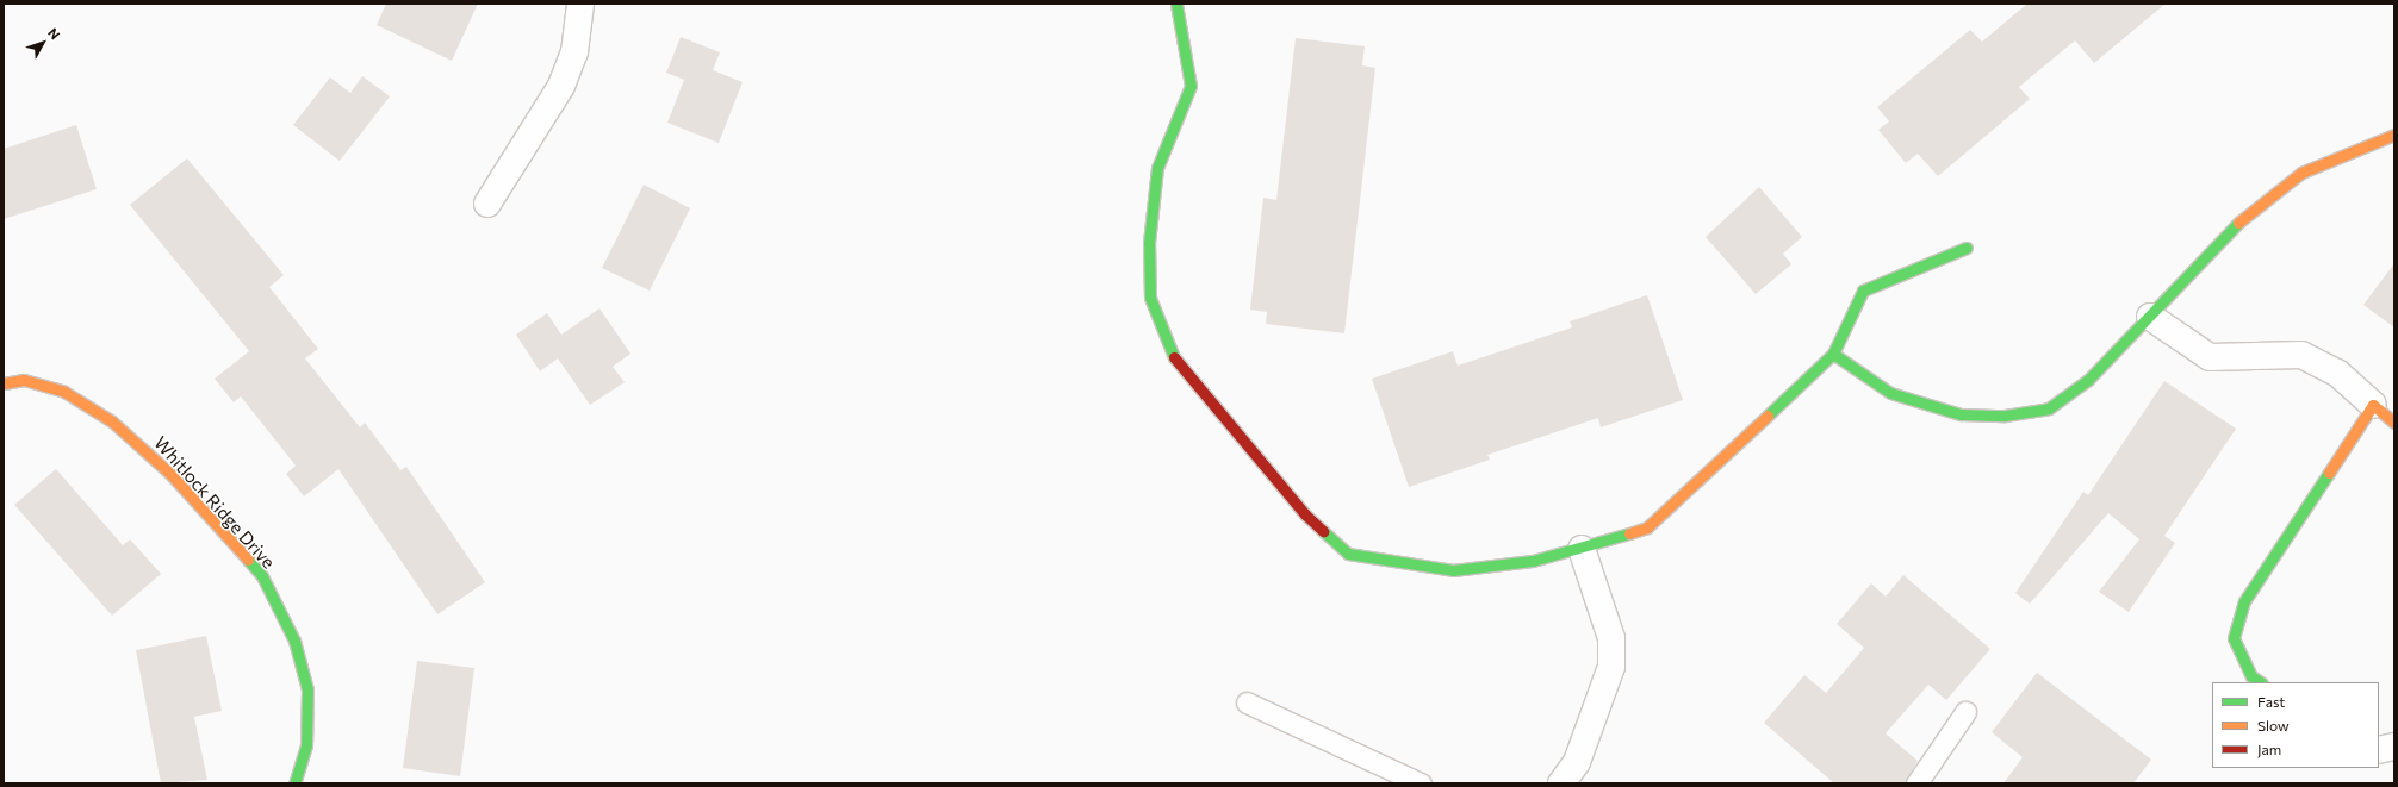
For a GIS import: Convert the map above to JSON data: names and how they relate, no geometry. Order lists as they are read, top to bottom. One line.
{"streets":{"street":["Whitlock Ridge Drive"]},"legend":["Fast","Slow","Jam"],"north":"top right"}
